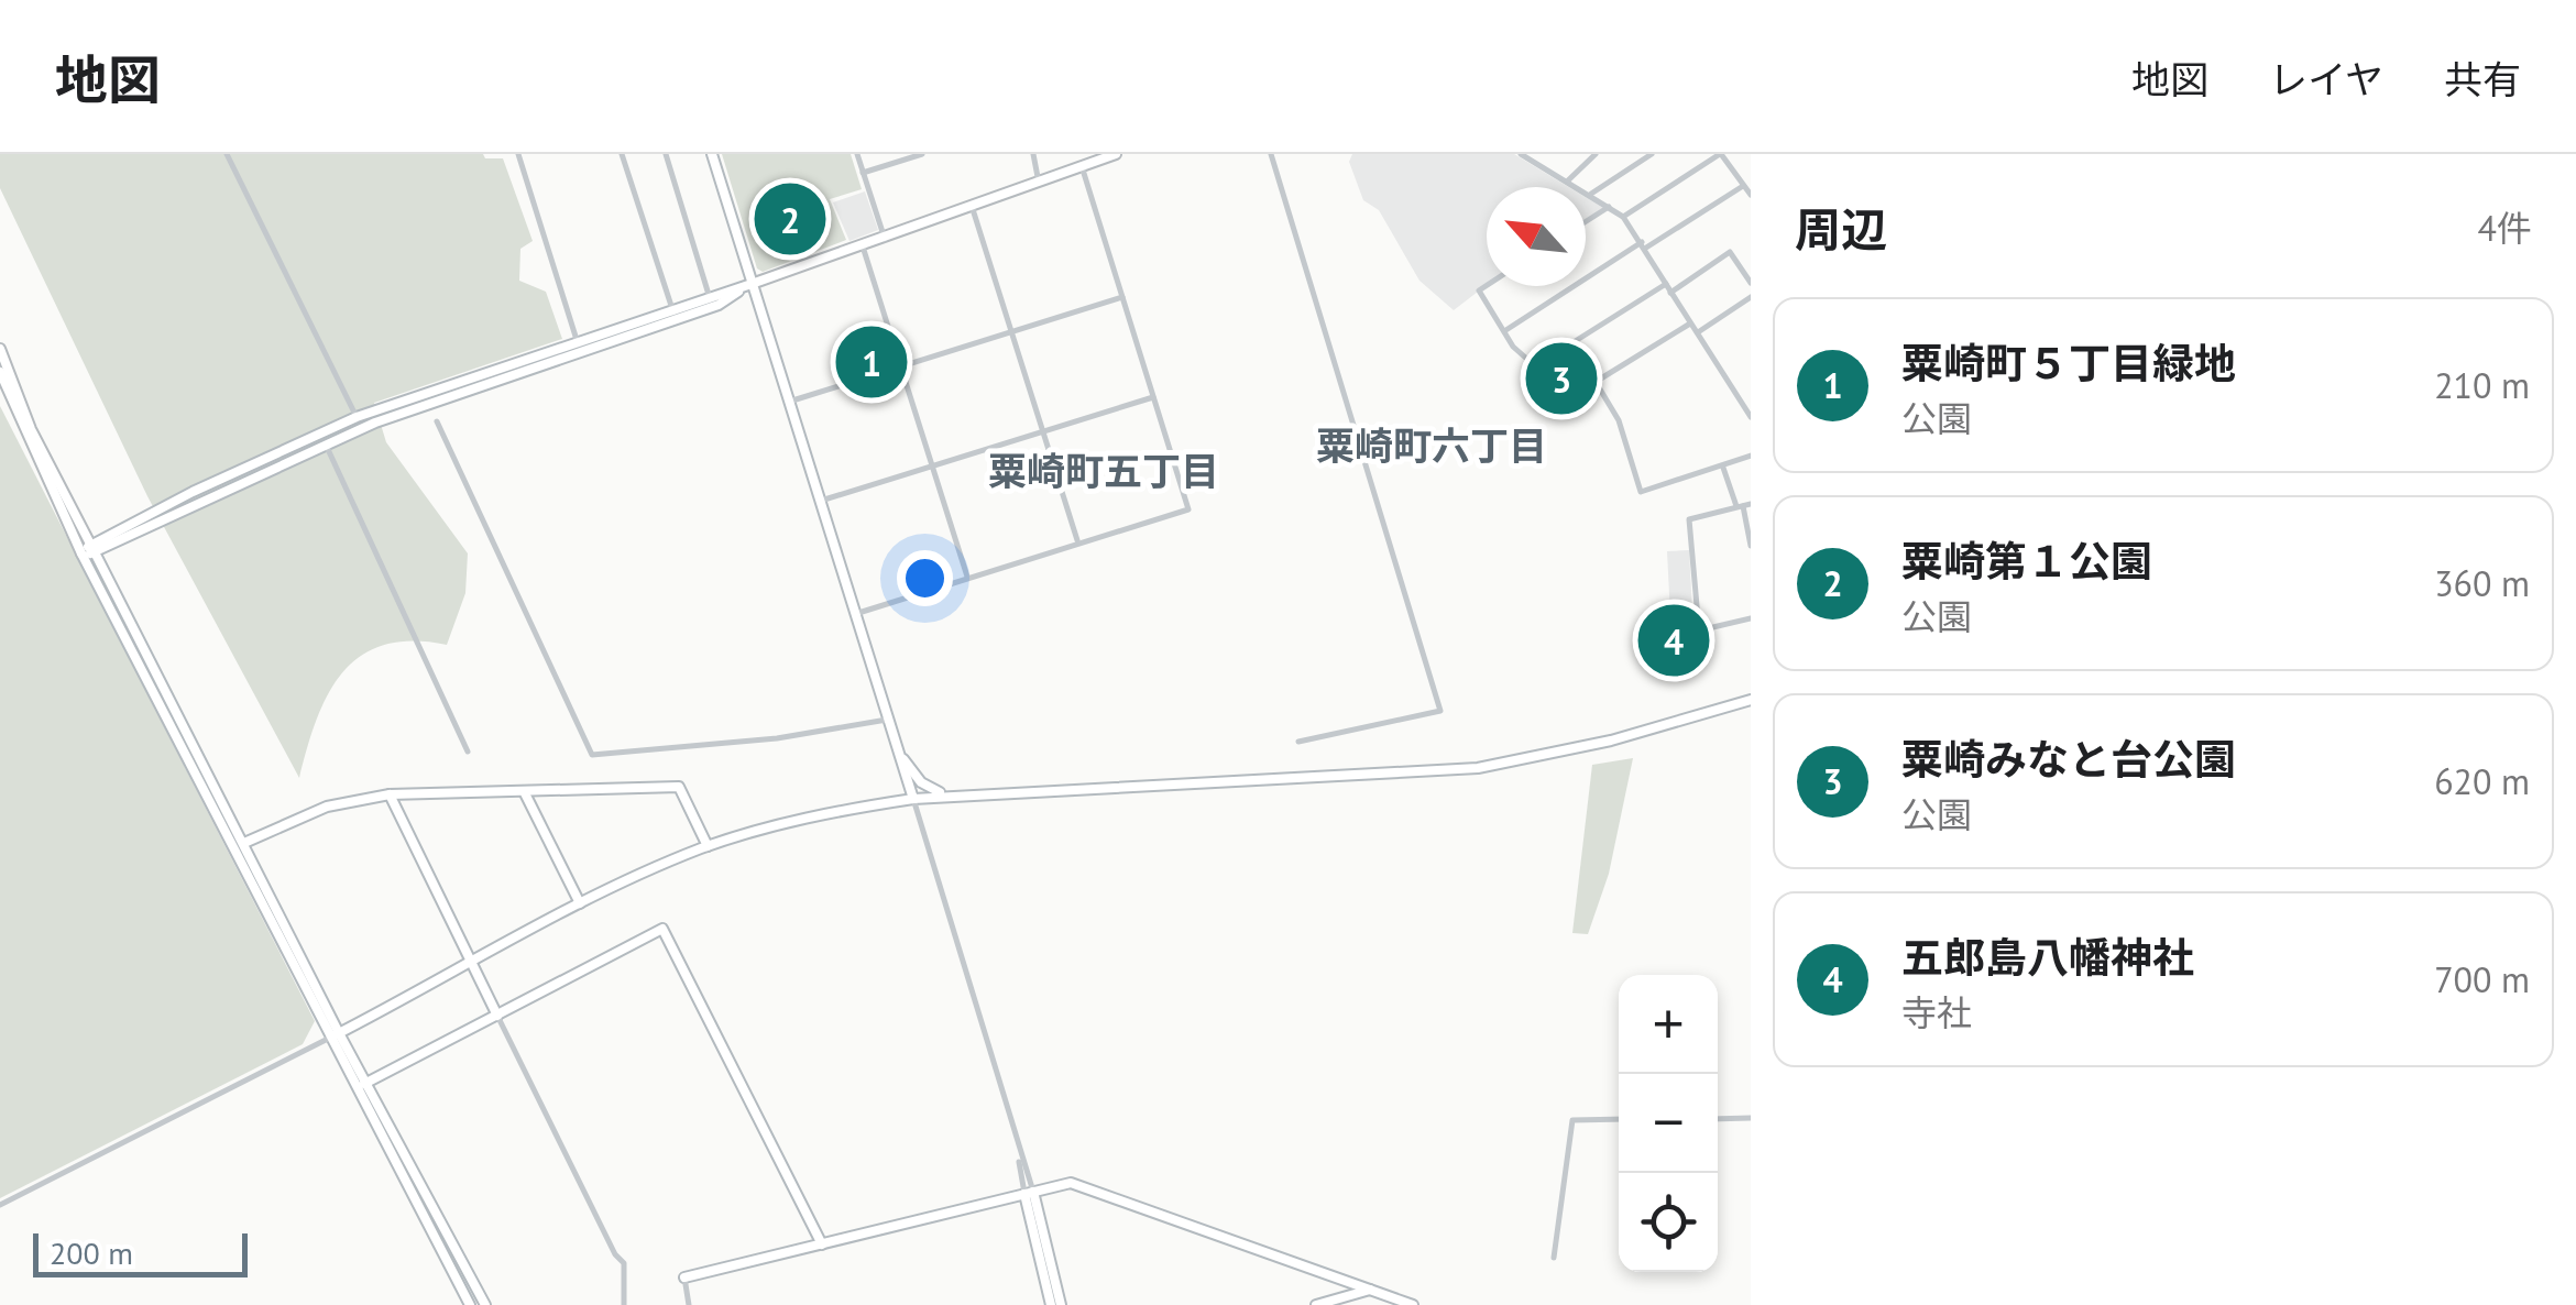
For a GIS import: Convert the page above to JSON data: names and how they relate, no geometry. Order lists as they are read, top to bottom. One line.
{"districts":["粟崎町六丁目","粟崎町五丁目"],"scale_bar":"200 m","north":"top left","page":{"header":"地図","nav":["地図","レイヤ","共有"],"heading":["周辺","4件"],"pins":["2","1","3","4"],"list":[{"mark":"1","name":"粟崎町５丁目緑地","note":"公園","value":"210 m"},{"mark":"2","name":"粟崎第１公園","note":"公園","value":"360 m"},{"mark":"3","name":"粟崎みなと台公園","note":"公園","value":"620 m"},{"mark":"4","name":"五郎島八幡神社","note":"寺社","value":"700 m"}],"map_buttons":["+","−"],"scale":"200 m"}}
